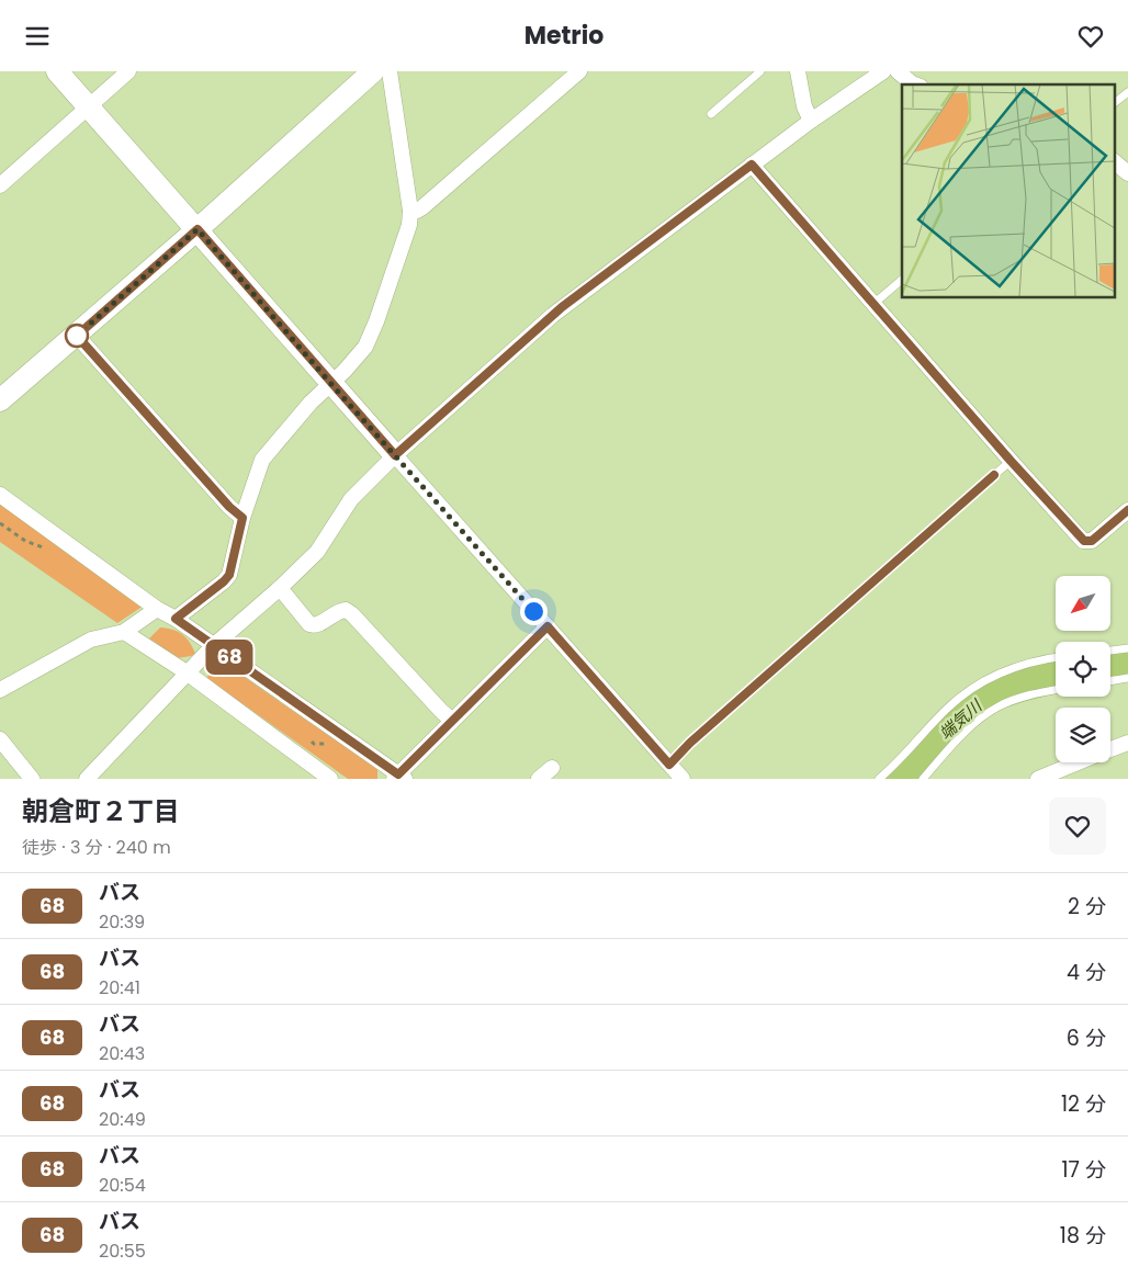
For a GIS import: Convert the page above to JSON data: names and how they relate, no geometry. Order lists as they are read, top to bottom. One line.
{"water":["端気川"],"lines":["bus line 68"],"north":"bottom left","page":{"header":"Metrio","on_map":"68","heading":["朝倉町２丁目","徒歩 · 3 分 · 240 m"],"list":[{"mark":"68","name":"バス","note":"20:39","value":"2 分"},{"mark":"68","name":"バス","note":"20:41","value":"4 分"},{"mark":"68","name":"バス","note":"20:43","value":"6 分"},{"mark":"68","name":"バス","note":"20:49","value":"12 分"},{"mark":"68","name":"バス","note":"20:54","value":"17 分"},{"mark":"68","name":"バス","note":"20:55","value":"18 分"}]}}
